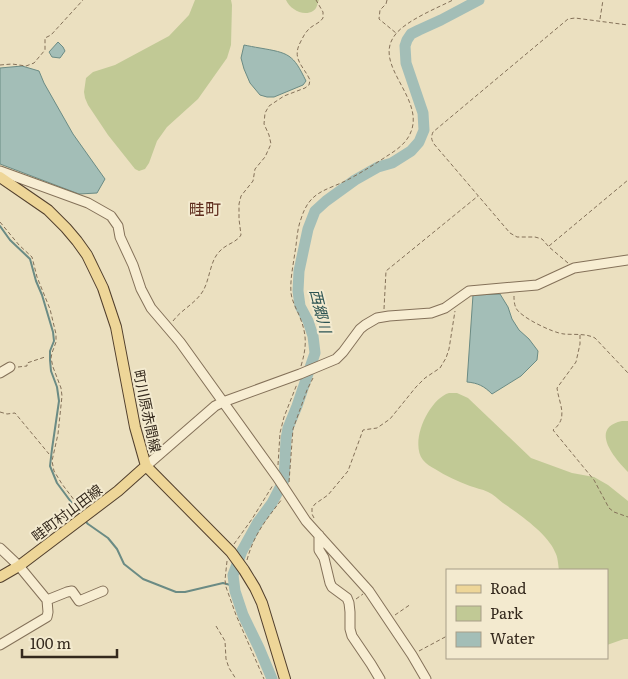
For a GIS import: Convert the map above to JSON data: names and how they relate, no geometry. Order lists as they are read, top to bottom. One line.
{"streets":{"main road":["町川原赤間線","畦町村山田線"]},"crossings":[["町川原赤間線","畦町村山田線"]],"districts":["畦町"],"water":["西郷川"],"legend":["Road","Park","Water"],"scale_bar":"100 m"}
